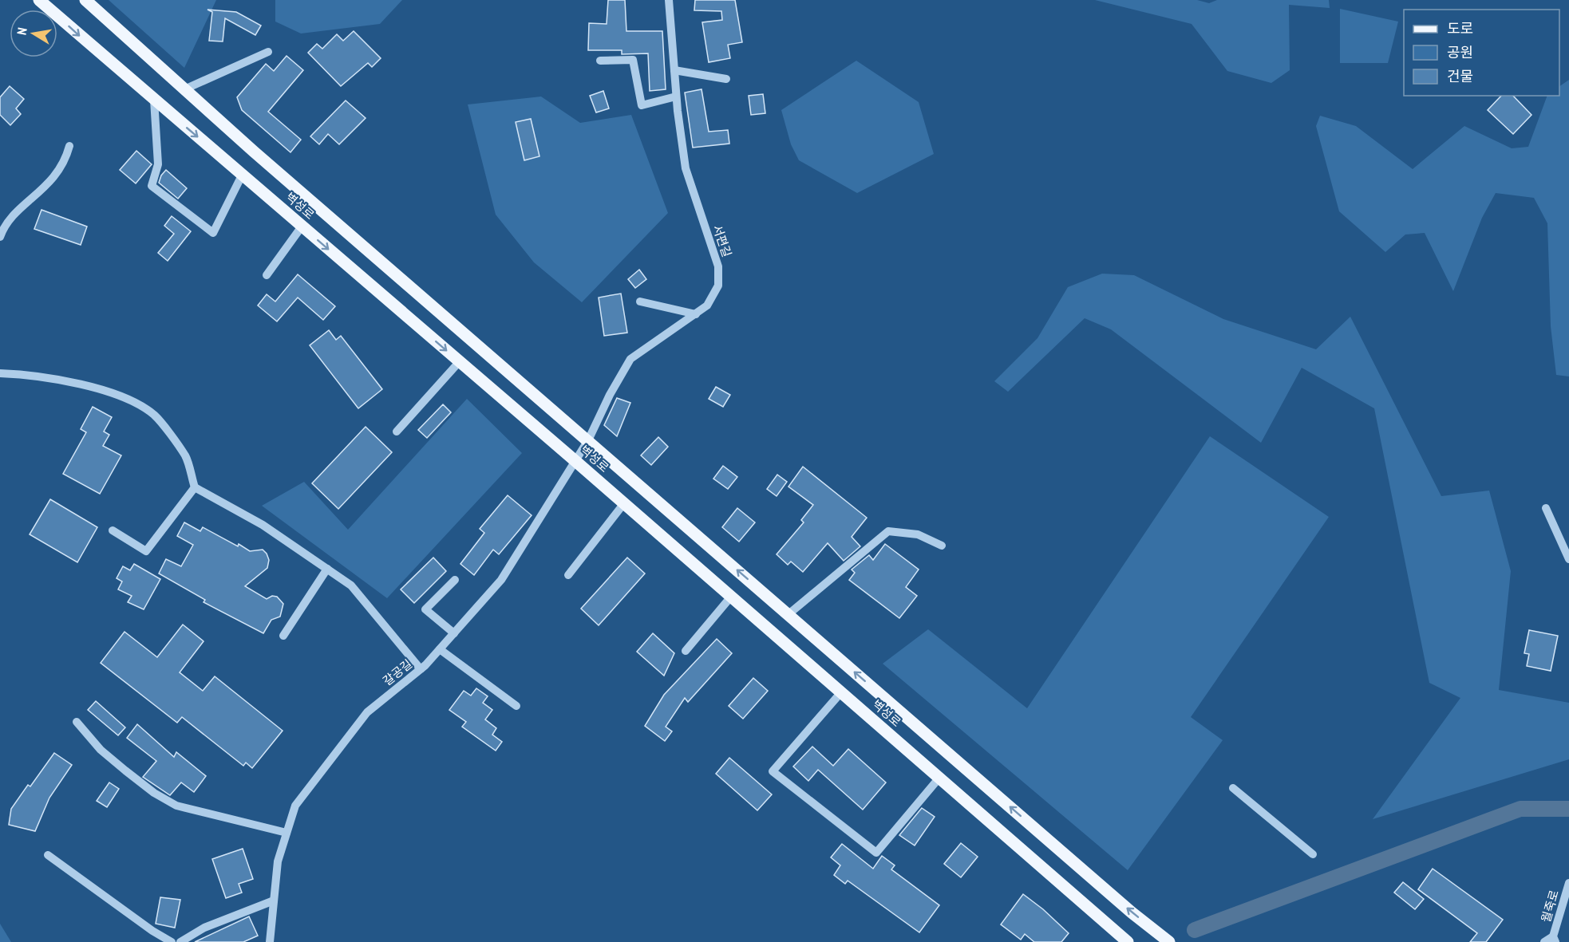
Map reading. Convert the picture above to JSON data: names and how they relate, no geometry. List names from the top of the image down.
{
  "streets": {
    "main road": ["벽성로"],
    "street": ["서편길", "갈공길", "월죽로"]
  },
  "crossings": [
    ["벽성로", "서편길"],
    ["벽성로", "갈공길"],
    ["서편길", "갈공길"]
  ],
  "legend": ["도로", "공원", "건물"],
  "north": "left"
}
